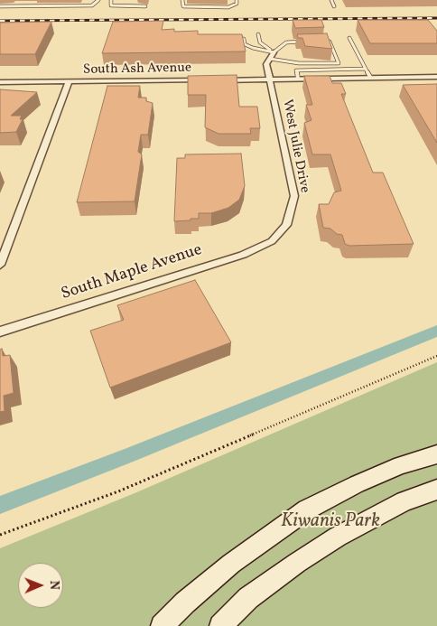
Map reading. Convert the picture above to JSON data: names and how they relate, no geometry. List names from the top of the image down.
{
  "streets": {
    "street": ["South Ash Avenue", "West Julie Drive", "South Maple Avenue"]
  },
  "crossings": [
    ["West Julie Drive", "South Maple Avenue"]
  ],
  "parks": ["Kiwanis Park"],
  "north": "right"
}
